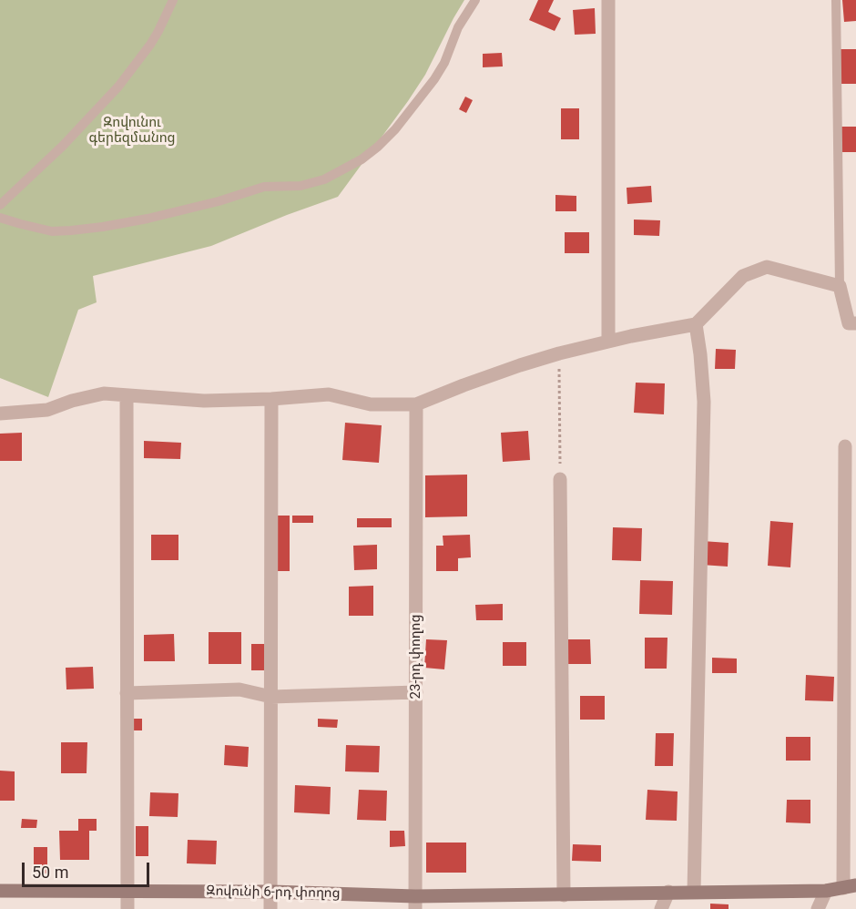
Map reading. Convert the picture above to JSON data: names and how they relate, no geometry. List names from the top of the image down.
{
  "streets": {
    "street": ["23-րդ փողոց", "Զովունի 6-րդ փողոց"]
  },
  "crossings": [
    ["23-րդ փողոց", "Զովունի 6-րդ փողոց"]
  ],
  "parks": ["Զովունու գերեզմանոց"],
  "scale_bar": "50 m"
}
